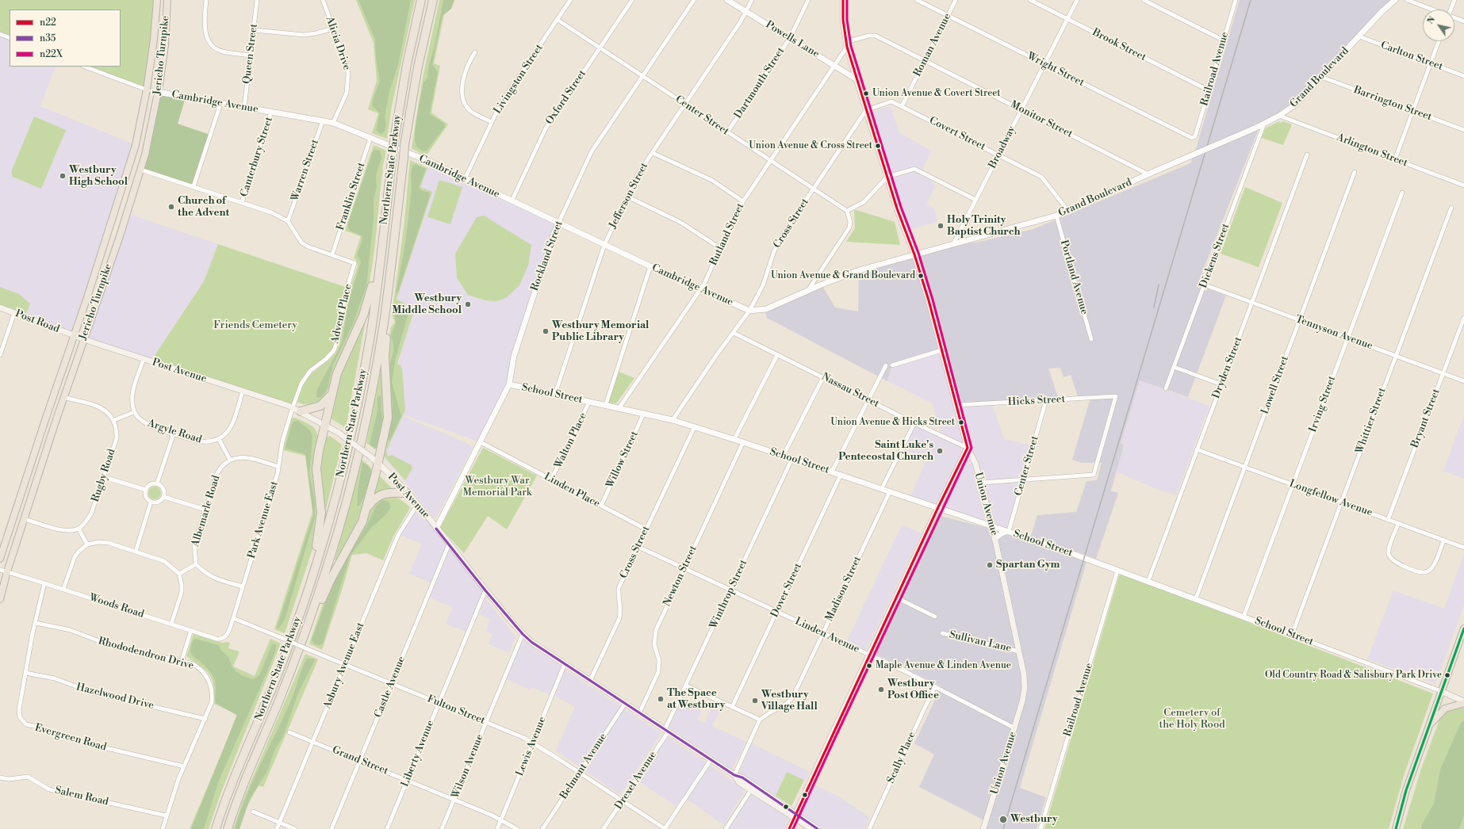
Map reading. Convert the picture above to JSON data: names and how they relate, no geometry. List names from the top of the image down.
{
  "streets": {
    "highway": ["Northern State Parkway"],
    "main road": [
      "Jericho Turnpike",
      "Post Road",
      "Post Avenue",
      "Union Avenue"
    ],
    "street": [
      "Powells Lane",
      "Alicia Drive",
      "Roman Avenue",
      "Brook Street",
      "Queen Street",
      "Carlton Street",
      "Railroad Avenue",
      "Wright Street",
      "Grand Boulevard",
      "Livingston Street",
      "Dartmouth Street",
      "Oxford Street",
      "Cambridge Avenue",
      "Barrington Street",
      "Center Street",
      "Monitor Street",
      "Covert Street",
      "Broadway",
      "Arlington Street",
      "Canterbury Street",
      "Warren Street",
      "Jefferson Street",
      "Franklin Street",
      "Cross Street",
      "Rutland Street",
      "Rockland Street",
      "Dickens Street",
      "Portland Avenue",
      "Advent Place",
      "Tennyson Avenue",
      "Dryden Street",
      "Lowell Street",
      "Nassau Street",
      "School Street",
      "Hicks Street",
      "Irving Street",
      "Bryant Street",
      "Whittier Street",
      "Argyle Road",
      "Walton Place",
      "Willow Street",
      "Rugby Road",
      "Linden Place",
      "Longfellow Avenue",
      "Albemarle Road",
      "Park Avenue East",
      "Newton Street",
      "Madison Street",
      "Dover Street",
      "Winthrop Street",
      "Woods Road",
      "Linden Avenue",
      "Sullivan Lane",
      "Rhododendron Drive",
      "Asbury Avenue East",
      "Castle Avenue",
      "Hazelwood Drive",
      "Fulton Street",
      "Evergreen Road",
      "Lewis Avenue",
      "Liberty Avenue",
      "Scally Place",
      "Grand Street",
      "Wilson Avenue",
      "Belmont Avenue",
      "Drexel Avenue",
      "Salem Road"
    ]
  },
  "crossings": [
    ["Powells Lane", "Dartmouth Street"],
    ["Powells Lane", "Jefferson Street"],
    ["Powells Lane", "Rutland Street"],
    ["Powells Lane", "Union Avenue"],
    ["Alicia Drive", "Cambridge Avenue"],
    ["Roman Avenue", "Wright Street"],
    ["Roman Avenue", "Monitor Street"],
    ["Roman Avenue", "Covert Street"],
    ["Brook Street", "Railroad Avenue"],
    ["Brook Street", "Broadway"],
    ["Queen Street", "Cambridge Avenue"],
    ["Jericho Turnpike", "Cambridge Avenue"],
    ["Jericho Turnpike", "Post Road"],
    ["Jericho Turnpike", "Post Avenue"],
    ["Jericho Turnpike", "Woods Road"],
    ["Carlton Street", "Grand Boulevard"],
    ["Railroad Avenue", "Wright Street"],
    ["Railroad Avenue", "School Street"],
    ["Wright Street", "Broadway"],
    ["Grand Boulevard", "Cambridge Avenue"],
    ["Grand Boulevard", "Barrington Street"],
    ["Grand Boulevard", "Monitor Street"],
    ["Grand Boulevard", "Covert Street"],
    ["Grand Boulevard", "Broadway"],
    ["Grand Boulevard", "Arlington Street"],
    ["Grand Boulevard", "Cross Street"],
    ["Grand Boulevard", "Dickens Street"],
    ["Grand Boulevard", "Portland Avenue"],
    ["Grand Boulevard", "Union Avenue"],
    ["Livingston Street", "Cambridge Avenue"],
    ["Livingston Street", "Center Street"],
    ["Dartmouth Street", "Center Street"],
    ["Oxford Street", "Cambridge Avenue"],
    ["Oxford Street", "Center Street"],
    ["Cambridge Avenue", "Canterbury Street"],
    ["Cambridge Avenue", "Warren Street"],
    ["Cambridge Avenue", "Jefferson Street"],
    ["Cambridge Avenue", "Franklin Street"],
    ["Cambridge Avenue", "Cross Street"],
    ["Cambridge Avenue", "Rutland Street"],
    ["Cambridge Avenue", "Rockland Street"],
    ["Center Street", "Jefferson Street"],
    ["Center Street", "Cross Street"],
    ["Center Street", "Rutland Street"],
    ["Center Street", "Rockland Street"],
    ["Center Street", "School Street"],
    ["Center Street", "Hicks Street"],
    ["Monitor Street", "Broadway"],
    ["Monitor Street", "Rutland Street"],
    ["Monitor Street", "Union Avenue"],
    ["Covert Street", "Broadway"],
    ["Covert Street", "Cross Street"],
    ["Covert Street", "Union Avenue"],
    ["Jefferson Street", "School Street"],
    ["Franklin Street", "Advent Place"],
    ["Cross Street", "Post Avenue"],
    ["Cross Street", "Nassau Street"],
    ["Cross Street", "School Street"],
    ["Cross Street", "Linden Place"],
    ["Cross Street", "Union Avenue"],
    ["Cross Street", "Linden Avenue"],
    ["Rutland Street", "School Street"],
    ["Rutland Street", "Union Avenue"],
    ["Rockland Street", "Post Avenue"],
    ["Rockland Street", "School Street"],
    ["Rockland Street", "Linden Place"],
    ["Dickens Street", "Tennyson Avenue"],
    ["Advent Place", "Post Avenue"],
    ["Advent Place", "Park Avenue East"],
    ["Post Road", "Post Avenue"],
    ["Tennyson Avenue", "Dryden Street"],
    ["Tennyson Avenue", "Lowell Street"],
    ["Tennyson Avenue", "Irving Street"],
    ["Tennyson Avenue", "Bryant Street"],
    ["Tennyson Avenue", "Whittier Street"],
    ["Dryden Street", "School Street"],
    ["Dryden Street", "Longfellow Avenue"],
    ["Post Avenue", "Park Avenue East"],
    ["Post Avenue", "Newton Street"],
    ["Post Avenue", "Winthrop Street"],
    ["Post Avenue", "Asbury Avenue East"],
    ["Post Avenue", "Castle Avenue"],
    ["Post Avenue", "Lewis Avenue"],
    ["Post Avenue", "Liberty Avenue"],
    ["Post Avenue", "Wilson Avenue"],
    ["Post Avenue", "Belmont Avenue"],
    ["Post Avenue", "Drexel Avenue"],
    ["Lowell Street", "School Street"],
    ["Lowell Street", "Longfellow Avenue"],
    ["Nassau Street", "Union Avenue"],
    ["School Street", "Irving Street"],
    ["School Street", "Whittier Street"],
    ["School Street", "Walton Place"],
    ["School Street", "Willow Street"],
    ["School Street", "Union Avenue"],
    ["School Street", "Newton Street"],
    ["School Street", "Madison Street"],
    ["School Street", "Dover Street"],
    ["School Street", "Winthrop Street"],
    ["Hicks Street", "Union Avenue"],
    ["Irving Street", "Longfellow Avenue"],
    ["Bryant Street", "Longfellow Avenue"],
    ["Whittier Street", "Longfellow Avenue"],
    ["Walton Place", "Linden Place"],
    ["Willow Street", "Linden Place"],
    ["Union Avenue", "Linden Avenue"],
    ["Union Avenue", "Sullivan Lane"],
    ["Park Avenue East", "Woods Road"],
    ["Park Avenue East", "Fulton Street"],
    ["Newton Street", "Linden Avenue"],
    ["Madison Street", "Linden Avenue"],
    ["Dover Street", "Linden Avenue"],
    ["Winthrop Street", "Linden Avenue"],
    ["Winthrop Street", "Drexel Avenue"],
    ["Woods Road", "Evergreen Road"],
    ["Linden Avenue", "Scally Place"],
    ["Rhododendron Drive", "Hazelwood Drive"],
    ["Rhododendron Drive", "Evergreen Road"],
    ["Rhododendron Drive", "Salem Road"],
    ["Asbury Avenue East", "Fulton Street"],
    ["Asbury Avenue East", "Grand Street"],
    ["Castle Avenue", "Fulton Street"],
    ["Castle Avenue", "Grand Street"],
    ["Hazelwood Drive", "Evergreen Road"],
    ["Fulton Street", "Lewis Avenue"],
    ["Fulton Street", "Liberty Avenue"],
    ["Fulton Street", "Wilson Avenue"],
    ["Fulton Street", "Belmont Avenue"],
    ["Fulton Street", "Drexel Avenue"],
    ["Lewis Avenue", "Grand Street"],
    ["Liberty Avenue", "Grand Street"],
    ["Grand Street", "Wilson Avenue"]
  ],
  "parks": ["Friends Cemetery", "Westbury War Memorial Park", "Cemetery of the Holy Rood"],
  "places": [
    "Union Avenue & Covert Street",
    "Union Avenue & Cross Street",
    "Westbury High School",
    "Church of the Advent",
    "Holy Trinity Baptist Church",
    "Union Avenue & Grand Boulevard",
    "Westbury Middle School",
    "Westbury Memorial Public Library",
    "Union Avenue & Hicks Street",
    "Saint Luke's Pentecostal Church",
    "Spartan Gym",
    "Maple Avenue & Linden Avenue",
    "Old Country Road & Salisbury Park Drive",
    "Westbury Post Office",
    "The Space at Westbury",
    "Westbury Village Hall",
    "Westbury"
  ],
  "lines": ["transit line n22", "transit line n22X", "transit line n35"],
  "legend": ["n22", "n35", "n22X"],
  "north": "top left"
}
